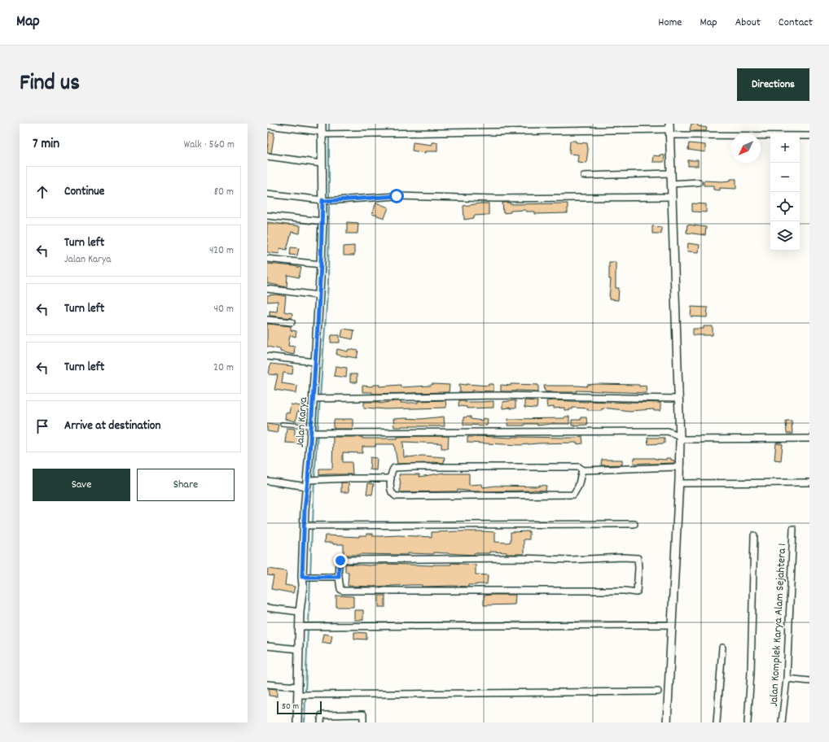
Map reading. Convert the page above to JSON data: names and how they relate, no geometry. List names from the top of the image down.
{
  "streets": {
    "street": ["Jalan Karya", "Jalan Komplek Karya Alam Sejahtera 1"]
  },
  "scale_bar": "50 m",
  "north": "bottom left",
  "page": {
    "header": "Map",
    "nav": [
      "Home",
      "Map",
      "About",
      "Contact"
    ],
    "title": "Find us",
    "buttons": [
      "Directions",
      ["Save", "Share"]
    ],
    "heading": ["7 min", "Walk · 560 m"],
    "map_buttons": ["+", "−"],
    "list": [
      ["Continue", "80 m"],
      ["Turn left", "Jalan Karya", "420 m"],
      ["Turn left", "40 m"],
      ["Turn left", "20 m"],
      "Arrive at destination"
    ],
    "scale": "50 m"
  }
}
